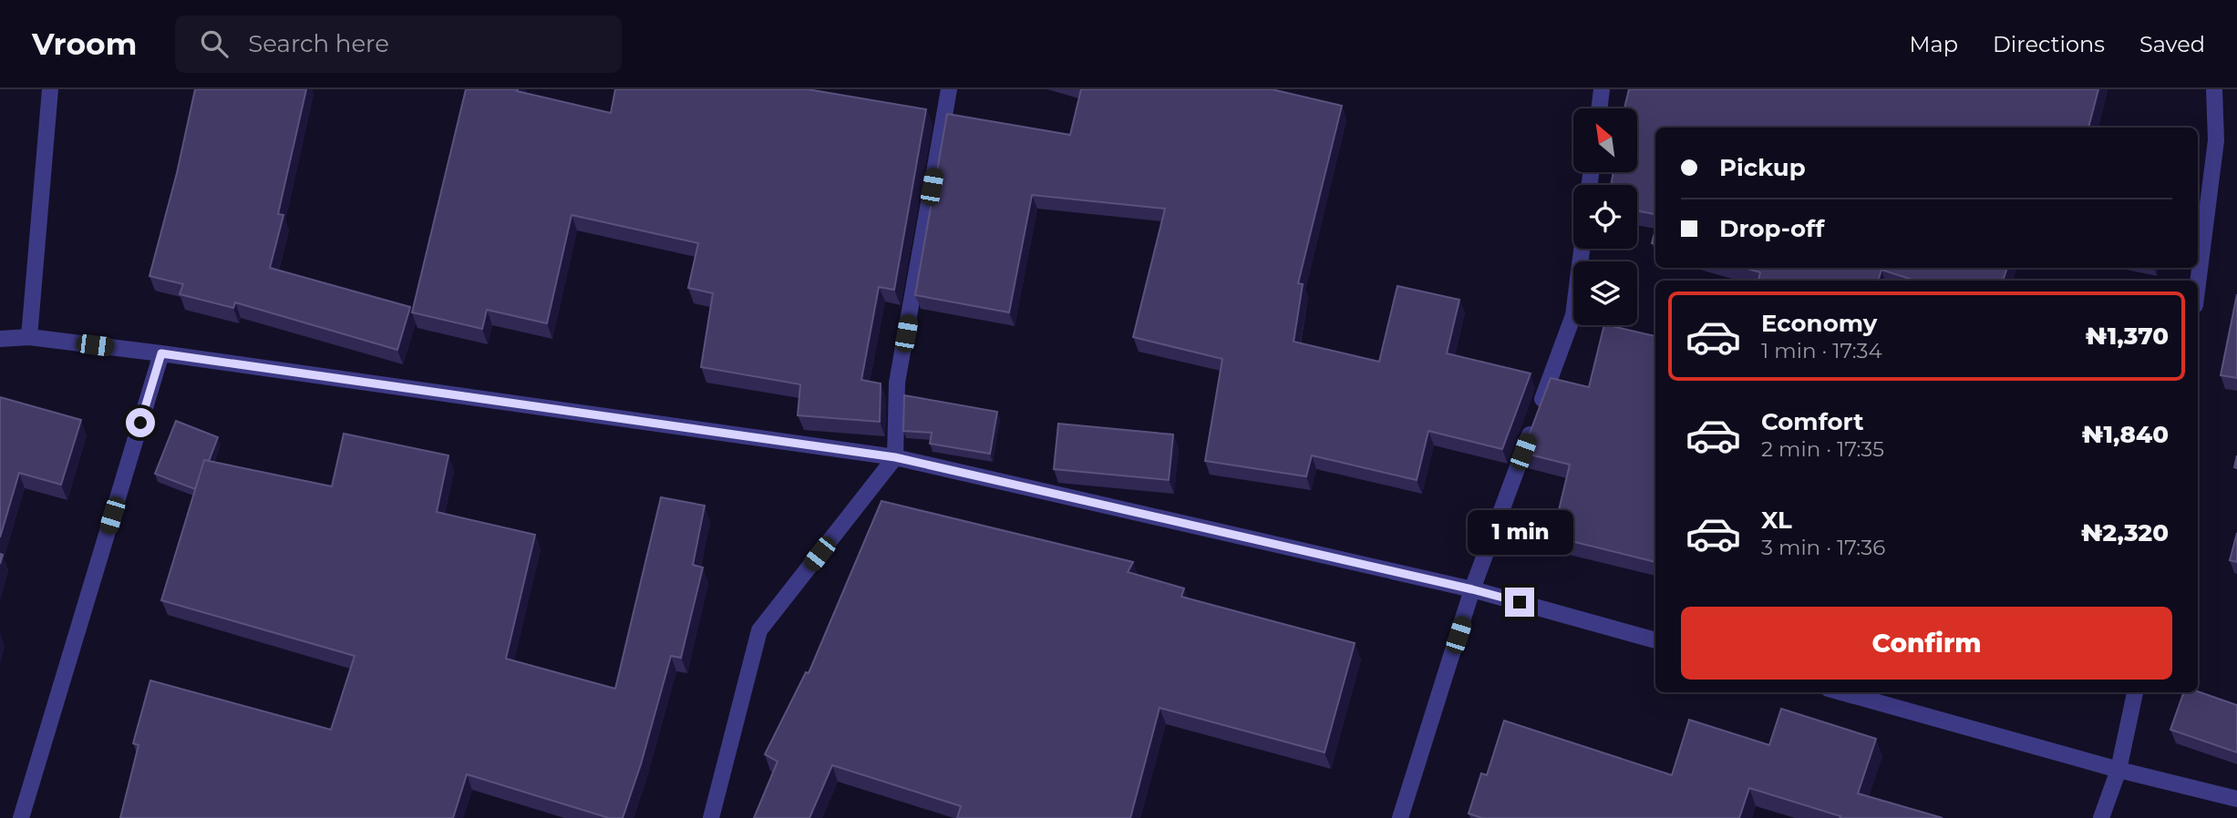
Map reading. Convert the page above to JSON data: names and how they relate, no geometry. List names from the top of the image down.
{
  "north": "top left",
  "page": {
    "header": "Vroom",
    "search": "Search here",
    "nav": ["Map", "Directions", "Saved"],
    "banner": ["Pickup", "Drop-off"],
    "list": [
      {
        "name": "Economy",
        "note": "1 min · 17:34",
        "value": "₦1,370"
      },
      {
        "name": "Comfort",
        "note": "2 min · 17:35",
        "value": "₦1,840"
      },
      {
        "name": "XL",
        "note": "3 min · 17:36",
        "value": "₦2,320"
      }
    ],
    "bubble": "1 min",
    "buttons": "Confirm"
  }
}
